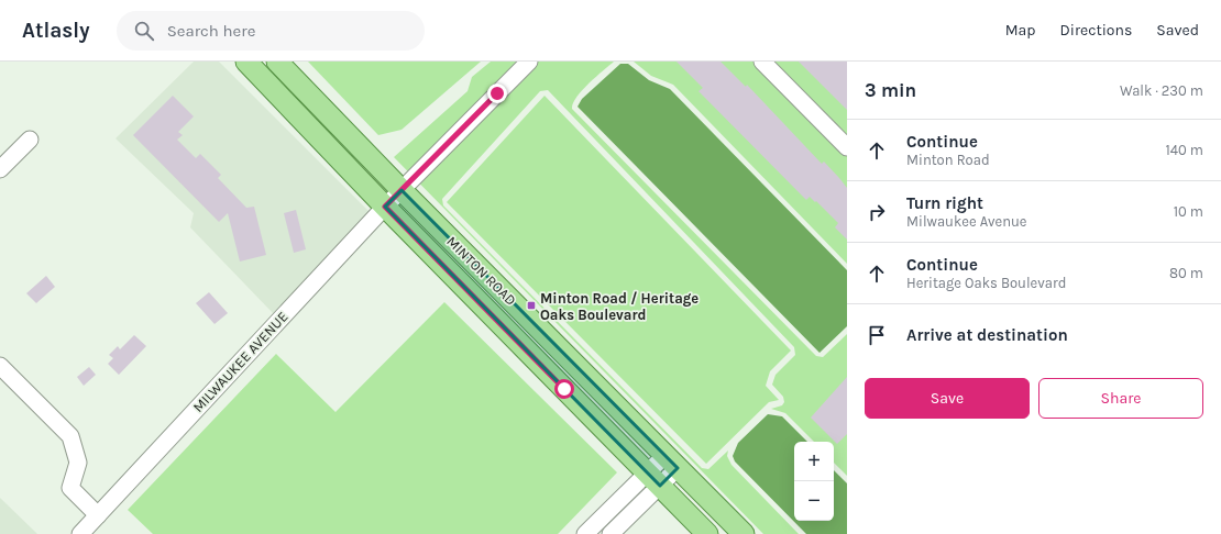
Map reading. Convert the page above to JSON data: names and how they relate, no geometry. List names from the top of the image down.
{
  "streets": {
    "main road": ["MINTON ROAD"],
    "street": ["MILWAUKEE AVENUE"]
  },
  "crossings": [
    ["MINTON ROAD", "MILWAUKEE AVENUE"]
  ],
  "places": {
    "transit": ["Minton Road / Heritage Oaks Boulevard"]
  },
  "page": {
    "header": "Atlasly",
    "search": "Search here",
    "nav": ["Map", "Directions", "Saved"],
    "heading": ["3 min", "Walk · 230 m"],
    "list": [
      ["Continue", "Minton Road", "140 m"],
      ["Turn right", "Milwaukee Avenue", "10 m"],
      ["Continue", "Heritage Oaks Boulevard", "80 m"],
      "Arrive at destination"
    ],
    "buttons": ["Save", "Share"],
    "map_buttons": ["+", "−"]
  }
}
